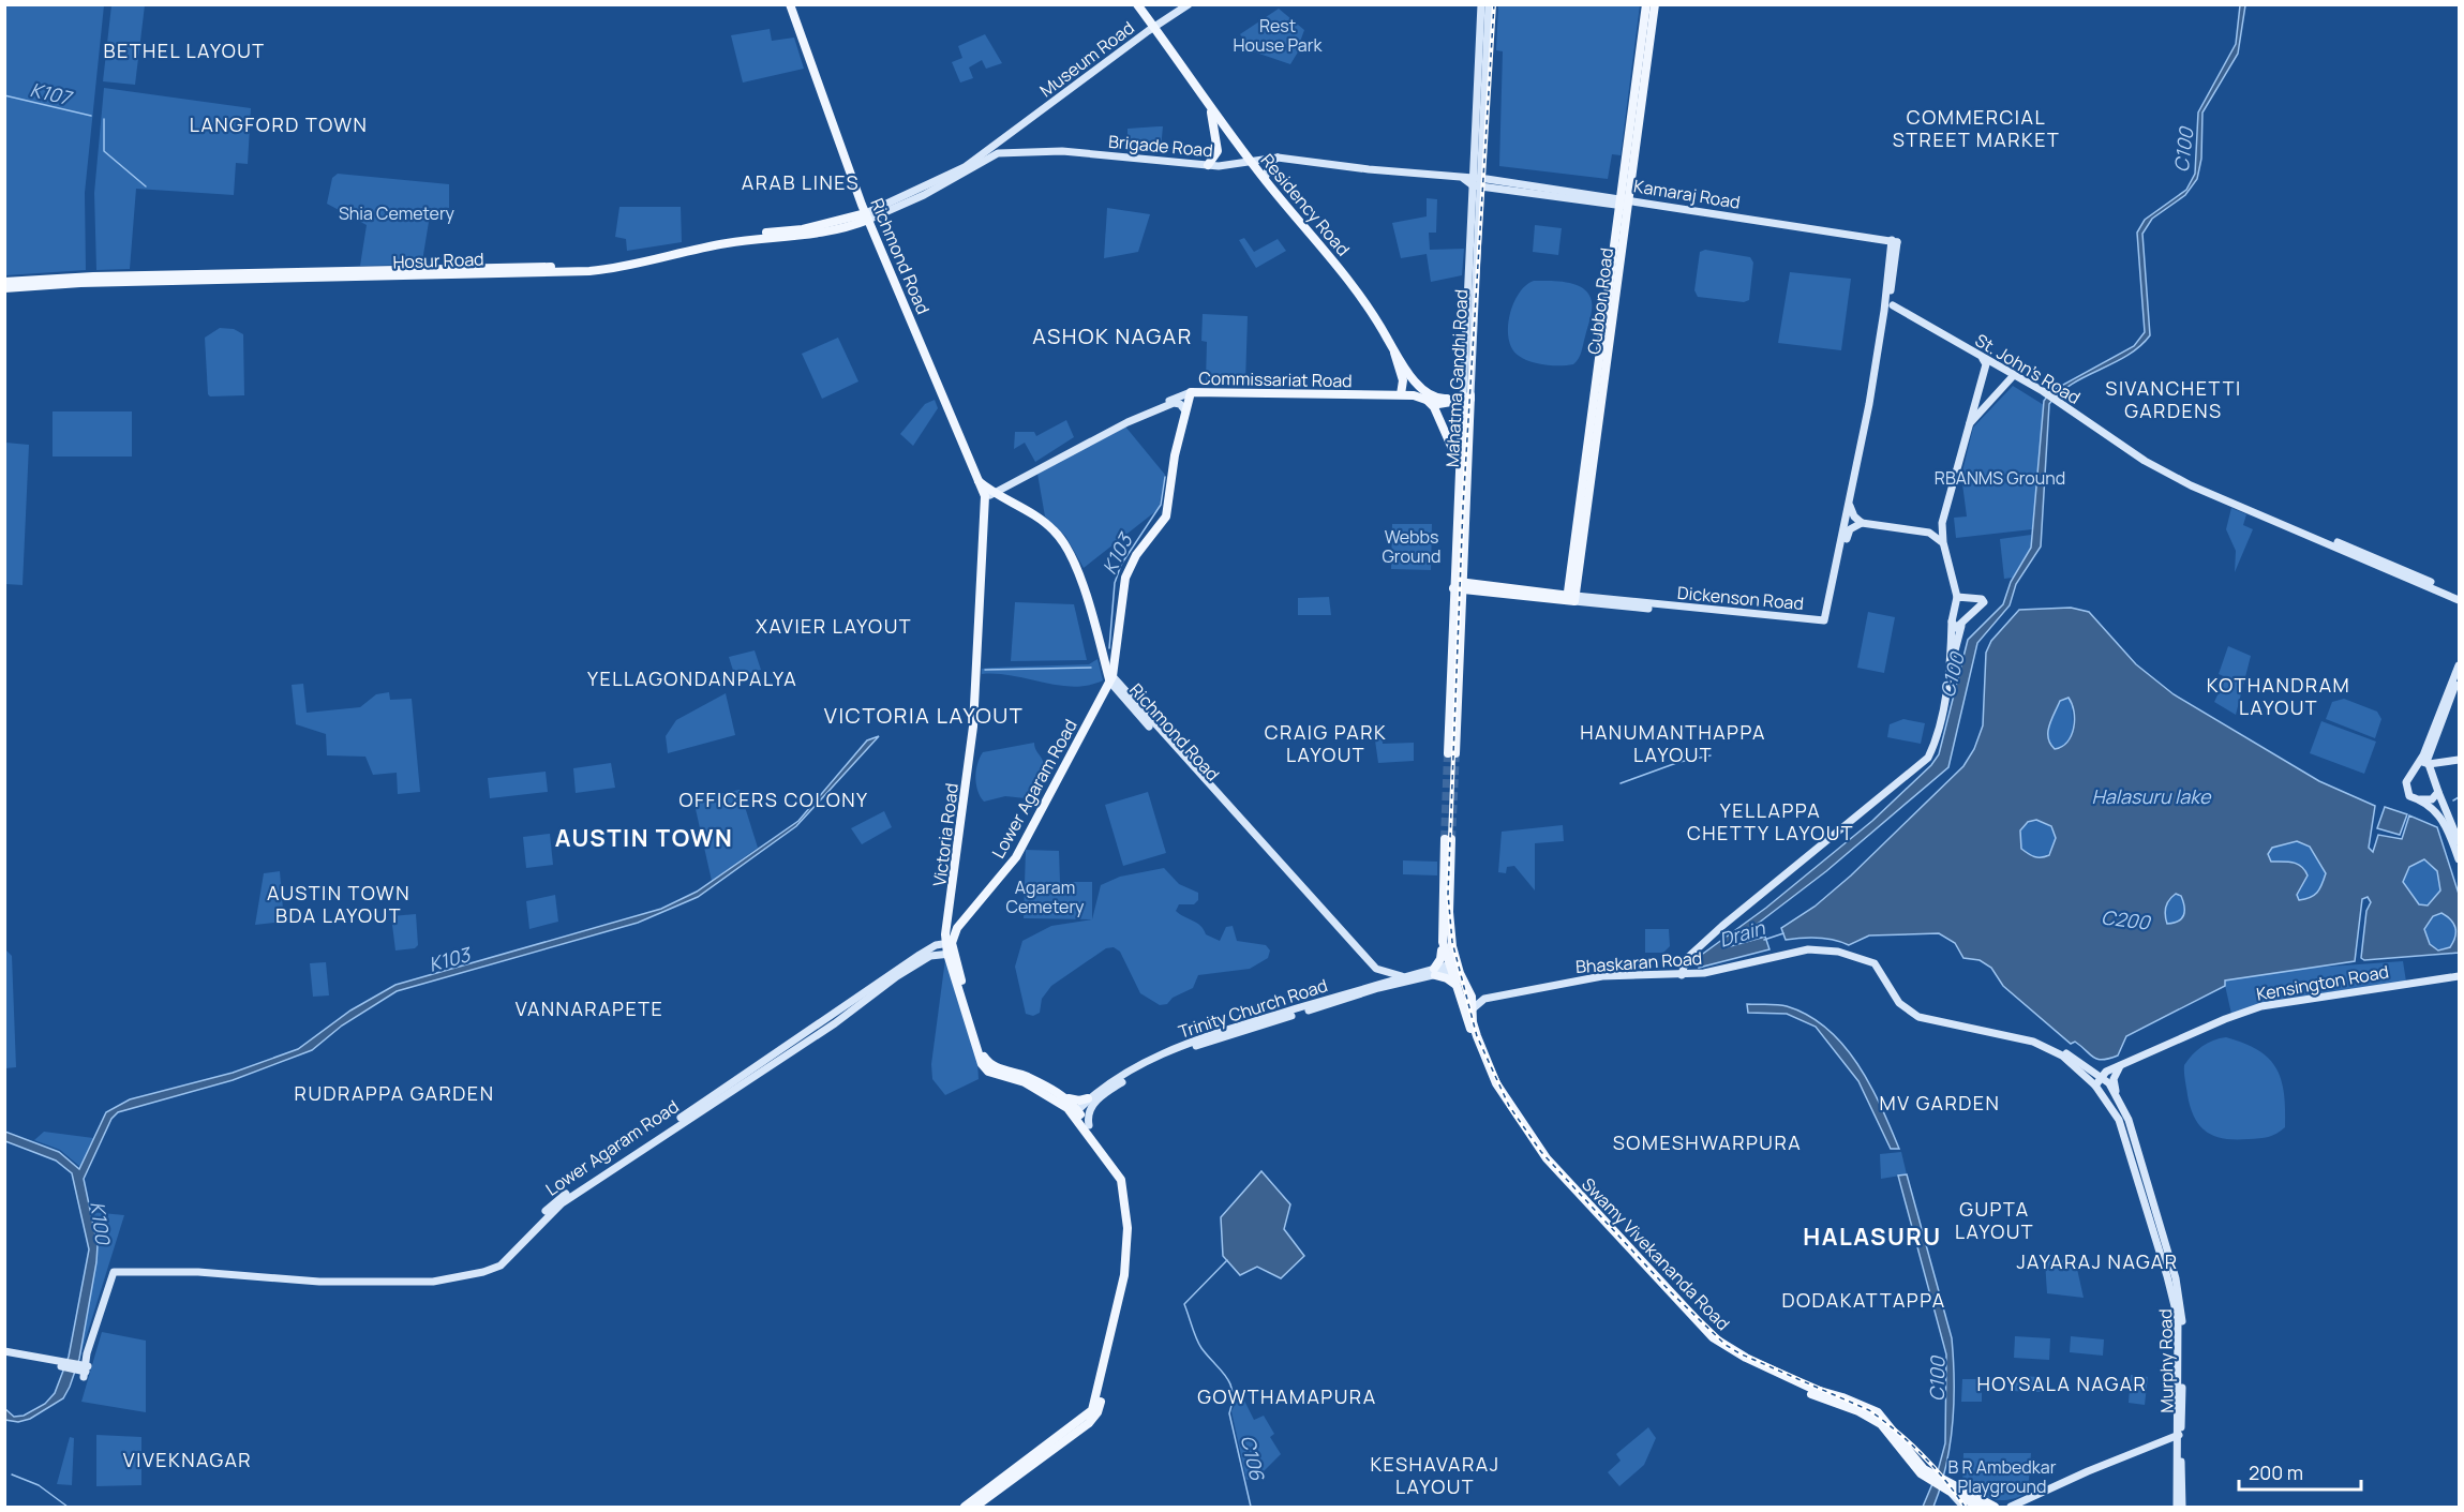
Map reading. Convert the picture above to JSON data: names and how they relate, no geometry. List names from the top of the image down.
{
  "streets": {
    "main road": [
      "Museum Road",
      "Brigade Road",
      "Kamaraj Road",
      "Residency Road",
      "Richmond Road",
      "Hosur Road",
      "Cubbon Road",
      "St. John's Road",
      "Mahatma Gandhi Road",
      "Commissariat Road",
      "Dickenson Road",
      "Lower Agaram Road",
      "Victoria Road",
      "Bhaskaran Road",
      "Kensington Road",
      "Trinity Church Road",
      "Swamy Vivekananda Road",
      "Murphy Road"
    ]
  },
  "crossings": [
    ["Museum Road", "Residency Road"],
    ["Brigade Road", "Kamaraj Road"],
    ["Brigade Road", "Residency Road"],
    ["Brigade Road", "Richmond Road"],
    ["Brigade Road", "Hosur Road"],
    ["Brigade Road", "Mahatma Gandhi Road"],
    ["Kamaraj Road", "Cubbon Road"],
    ["Kamaraj Road", "Mahatma Gandhi Road"],
    ["Kamaraj Road", "Dickenson Road"],
    ["Residency Road", "Mahatma Gandhi Road"],
    ["Residency Road", "Commissariat Road"],
    ["Richmond Road", "Hosur Road"],
    ["Richmond Road", "Commissariat Road"],
    ["Richmond Road", "Lower Agaram Road"],
    ["Richmond Road", "Victoria Road"],
    ["Richmond Road", "Trinity Church Road"],
    ["Cubbon Road", "Dickenson Road"],
    ["Mahatma Gandhi Road", "Commissariat Road"],
    ["Mahatma Gandhi Road", "Dickenson Road"],
    ["Commissariat Road", "Victoria Road"],
    ["Lower Agaram Road", "Victoria Road"],
    ["Victoria Road", "Trinity Church Road"],
    ["Kensington Road", "Murphy Road"]
  ],
  "districts": [
    "BETHEL LAYOUT",
    "COMMERCIAL STREET MARKET",
    "LANGFORD TOWN",
    "ARAB LINES",
    "ASHOK NAGAR",
    "SIVANCHETTI GARDENS",
    "XAVIER LAYOUT",
    "YELLAGONDANPALYA",
    "KOTHANDRAM LAYOUT",
    "VICTORIA LAYOUT",
    "CRAIG PARK LAYOUT",
    "HANUMANTHAPPA LAYOUT",
    "OFFICERS COLONY",
    "YELLAPPA CHETTY LAYOUT",
    "AUSTIN TOWN",
    "AUSTIN TOWN BDA LAYOUT",
    "VANNARAPETE",
    "RUDRAPPA GARDEN",
    "MV GARDEN",
    "SOMESHWARPURA",
    "GUPTA LAYOUT",
    "HALASURU",
    "JAYARAJ NAGAR",
    "DODAKATTAPPA",
    "HOYSALA NAGAR",
    "GOWTHAMAPURA",
    "VIVEKNAGAR",
    "KESHAVARAJ LAYOUT"
  ],
  "water": [
    "K107",
    "C100",
    "K103",
    "Halasuru lake",
    "C200",
    "Drain",
    "K100",
    "C106"
  ],
  "parks": [
    "Rest House Park",
    "Shia Cemetery",
    "RBANMS Ground",
    "Webbs Ground",
    "Agaram Cemetery",
    "B R Ambedkar Playground"
  ],
  "scale_bar": "200 m"
}
